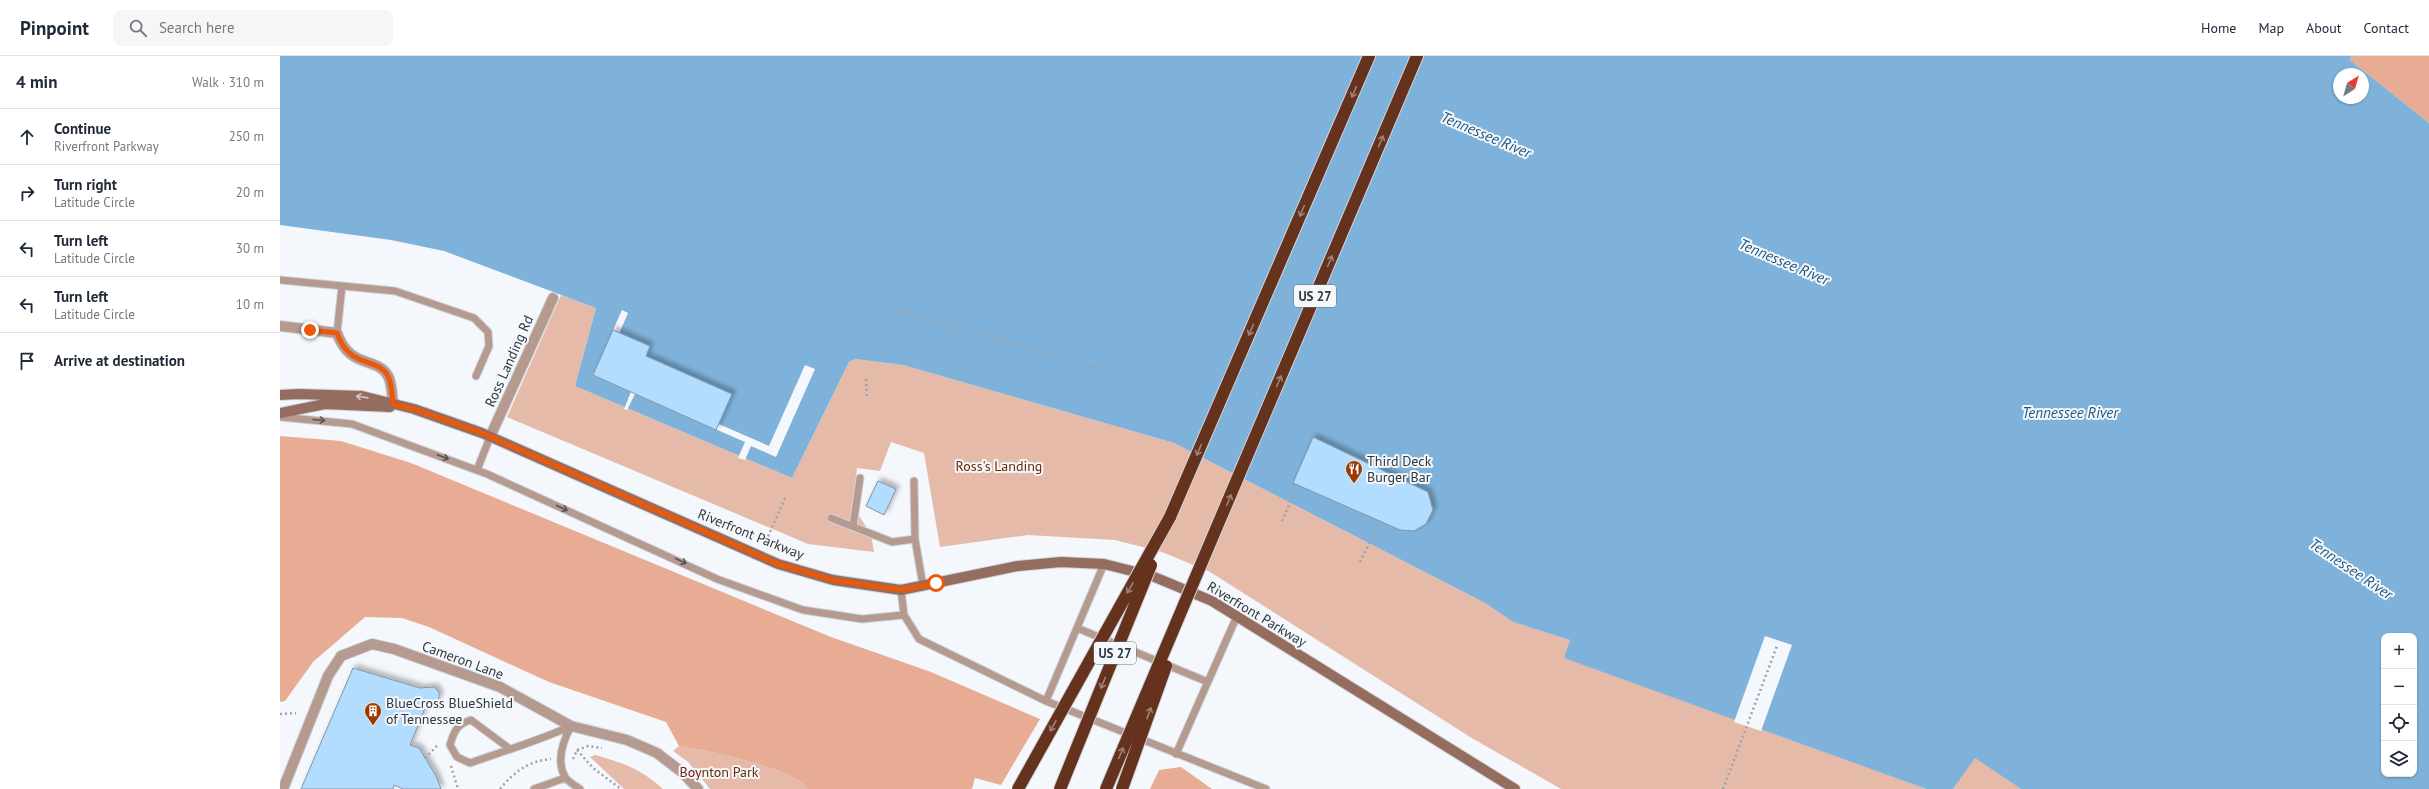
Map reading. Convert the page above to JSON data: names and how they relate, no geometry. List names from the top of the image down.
{
  "streets": {
    "highway": ["US 27"],
    "main road": ["Riverfront Parkway"],
    "street": ["Ross Landing Rd", "Cameron Lane"]
  },
  "crossings": [
    ["Ross Landing Rd", "Riverfront Parkway"]
  ],
  "water": ["Tennessee River"],
  "parks": ["Ross's Landing", "Boynton Park"],
  "places": {
    "restaurant": ["Third Deck Burger Bar"],
    "building": ["BlueCross BlueShield of Tennessee"]
  },
  "north": "top right",
  "page": {
    "header": "Pinpoint",
    "search": "Search here",
    "nav": [
      "Home",
      "Map",
      "About",
      "Contact"
    ],
    "heading": ["4 min", "Walk · 310 m"],
    "list": [
      ["Continue", "Riverfront Parkway", "250 m"],
      ["Turn right", "Latitude Circle", "20 m"],
      ["Turn left", "Latitude Circle", "30 m"],
      ["Turn left", "Latitude Circle", "10 m"],
      "Arrive at destination"
    ],
    "map_buttons": ["+", "−"]
  }
}
